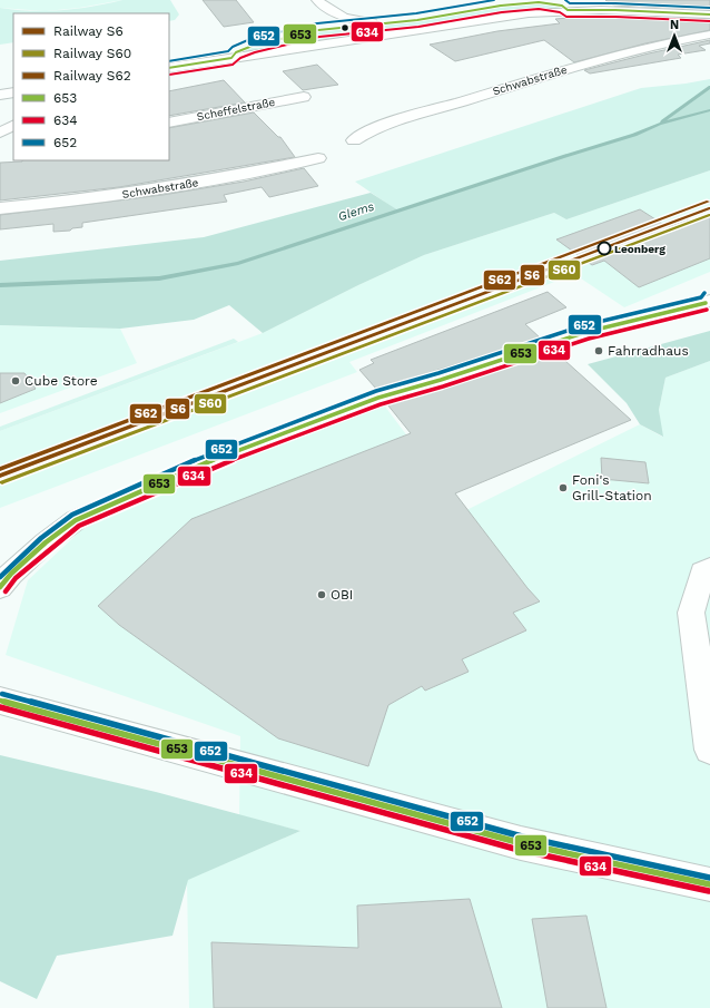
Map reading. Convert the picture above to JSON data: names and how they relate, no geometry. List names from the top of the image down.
{
  "streets": {
    "street": ["Schwabstraße", "Scheffelstraße"]
  },
  "water": ["Glems"],
  "places": [
    "Leonberg",
    "Fahrradhaus",
    "Cube Store",
    "Foni's Grill-Station",
    "OBI"
  ],
  "lines": [
    "transit line 652",
    "transit line 653",
    "transit line 634",
    "rail line S62",
    "rail line S6",
    "rail line S60"
  ],
  "legend": [
    "Railway S6",
    "Railway S60",
    "Railway S62",
    "653",
    "634",
    "652"
  ],
  "north": "top"
}
